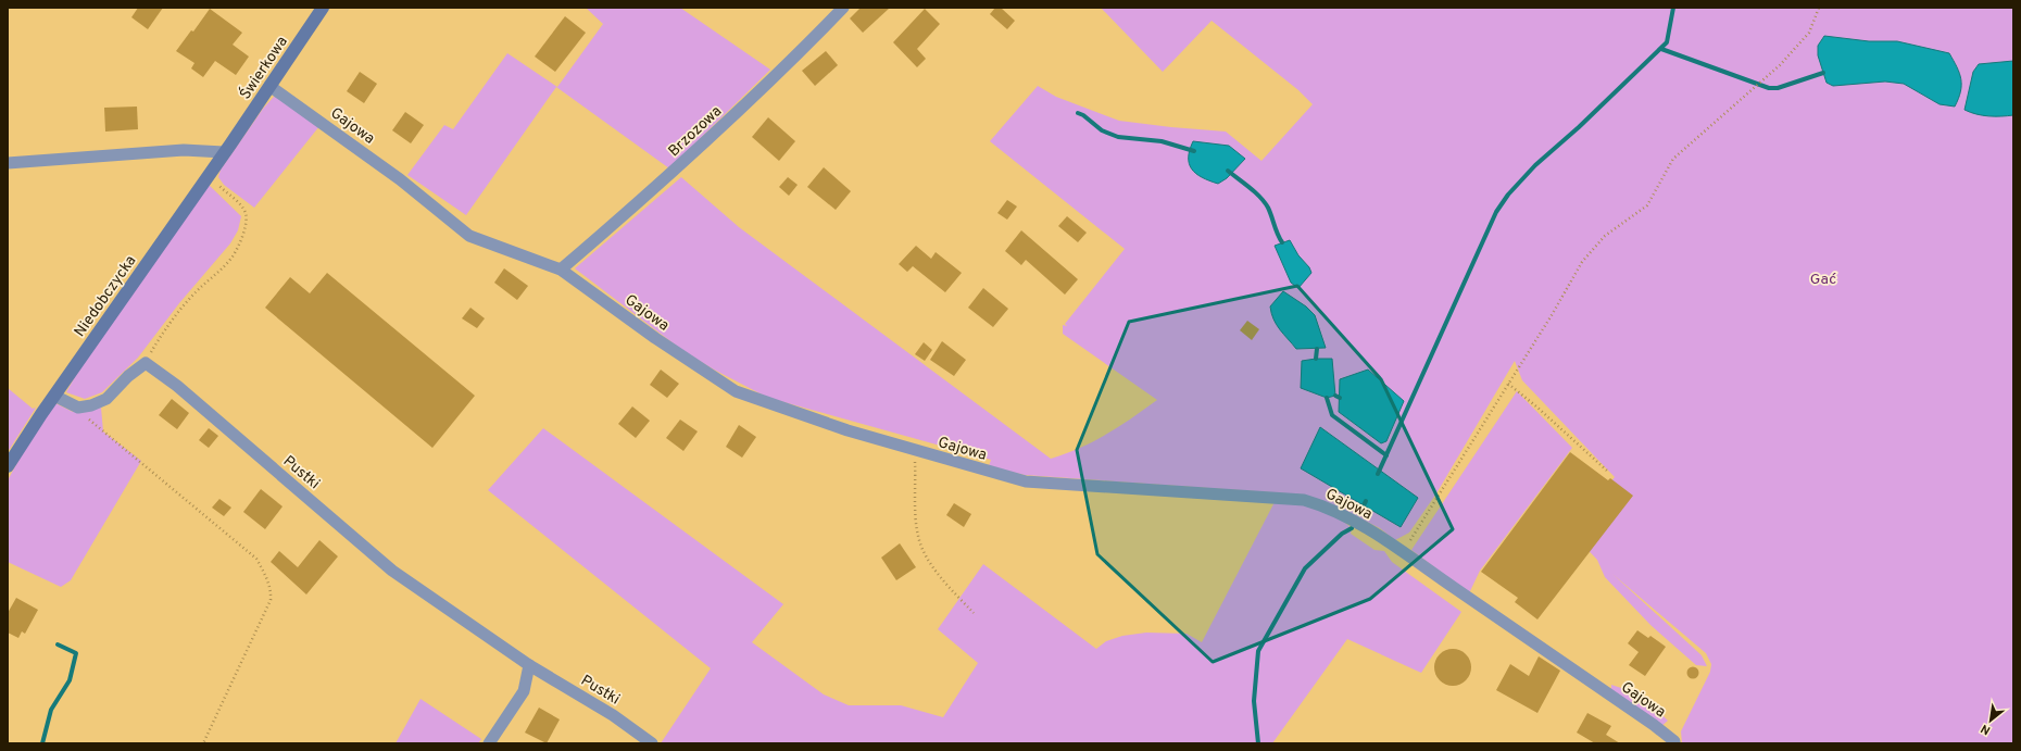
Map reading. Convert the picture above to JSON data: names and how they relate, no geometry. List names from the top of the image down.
{
  "streets": {
    "street": [
      "Świerkowa",
      "Gajowa",
      "Brzozowa",
      "Niedobczycka",
      "Pustki"
    ]
  },
  "crossings": [
    ["Świerkowa", "Gajowa"],
    ["Świerkowa", "Niedobczycka"],
    ["Gajowa", "Brzozowa"]
  ],
  "parks": ["Gać"],
  "north": "bottom left"
}
